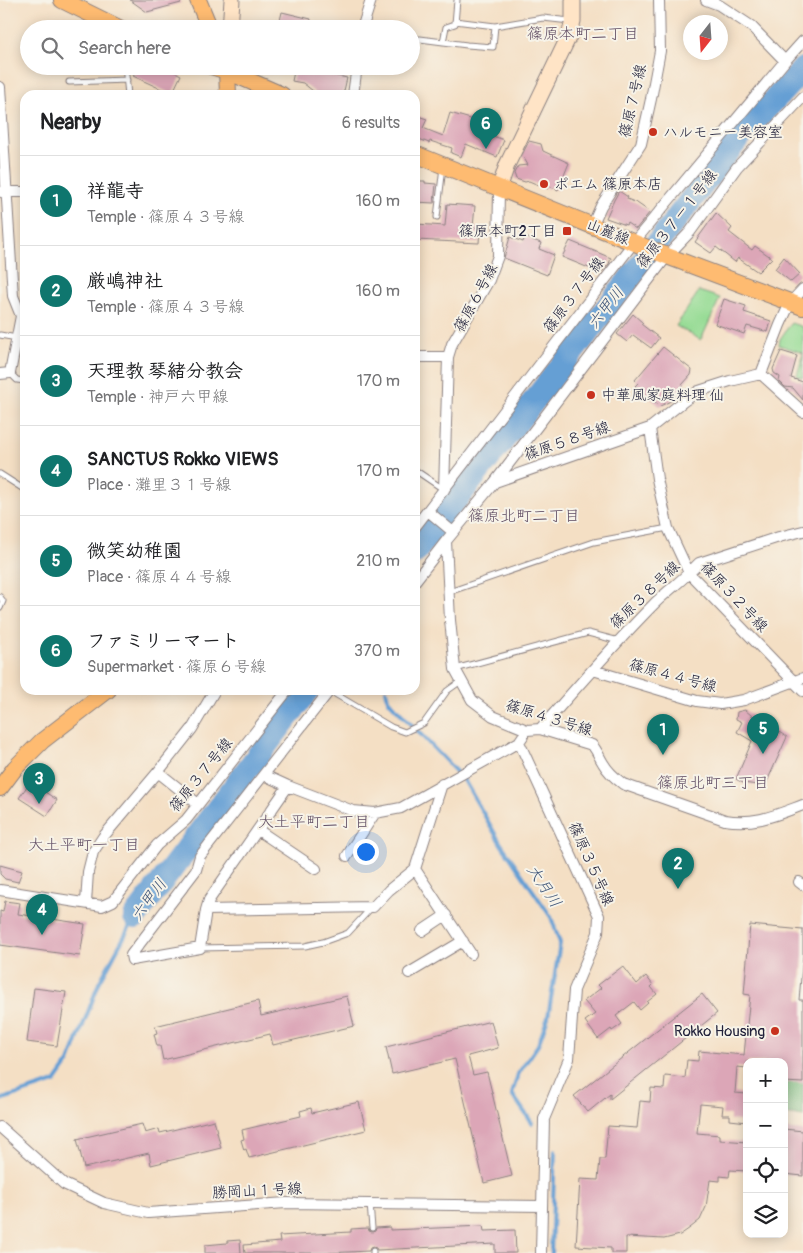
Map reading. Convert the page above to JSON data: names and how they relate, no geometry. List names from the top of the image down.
{
  "streets": {
    "main road": ["山麓線"],
    "street": [
      "篠原７号線",
      "篠原３７－１号線",
      "篠原３７号線",
      "篠原６号線",
      "篠原５８号線",
      "篠原３８号線",
      "篠原３２号線",
      "篠原４４号線",
      "篠原４３号線",
      "篠原３５号線",
      "勝岡山１号線"
    ]
  },
  "crossings": [
    ["篠原７号線", "山麓線"],
    ["篠原３７－１号線", "山麓線"],
    ["篠原３７－１号線", "篠原５８号線"],
    ["山麓線", "篠原３７号線"],
    ["山麓線", "篠原６号線"],
    ["篠原３７号線", "篠原６号線"],
    ["篠原５８号線", "篠原３２号線"],
    ["篠原３８号線", "篠原３２号線"],
    ["篠原３８号線", "篠原４４号線"],
    ["篠原３８号線", "篠原４３号線"],
    ["篠原３２号線", "篠原４４号線"],
    ["篠原３５号線", "勝岡山１号線"]
  ],
  "districts": [
    "篠原本町二丁目",
    "篠原北町二丁目",
    "篠原北町三丁目",
    "大土平町二丁目",
    "大土平町一丁目"
  ],
  "water": ["六甲川", "大月川"],
  "places": {
    "other": [
      "ハルモニー美容室",
      "ポエム 篠原本店",
      "中華風家庭料理 仙",
      "Rokko Housing"
    ],
    "transit": ["篠原本町2丁目"]
  },
  "north": "bottom",
  "page": {
    "search": "Search here",
    "heading": ["Nearby", "6 results"],
    "pins": [
      "6",
      "5",
      "1",
      "3",
      "2",
      "4"
    ],
    "list": [
      {
        "mark": "1",
        "name": "祥龍寺",
        "note": "Temple · 篠原４３号線",
        "value": "160 m"
      },
      {
        "mark": "2",
        "name": "厳嶋神社",
        "note": "Temple · 篠原４３号線",
        "value": "160 m"
      },
      {
        "mark": "3",
        "name": "天理教 琴緒分教会",
        "note": "Temple · 神戸六甲線",
        "value": "170 m"
      },
      {
        "mark": "4",
        "name": "SANCTUS Rokko VIEWS",
        "note": "Place · 灘里３１号線",
        "value": "170 m"
      },
      {
        "mark": "5",
        "name": "微笑幼稚園",
        "note": "Place · 篠原４４号線",
        "value": "210 m"
      },
      {
        "mark": "6",
        "name": "ファミリーマート",
        "note": "Supermarket · 篠原６号線",
        "value": "370 m"
      }
    ],
    "map_buttons": ["+", "−"]
  }
}
